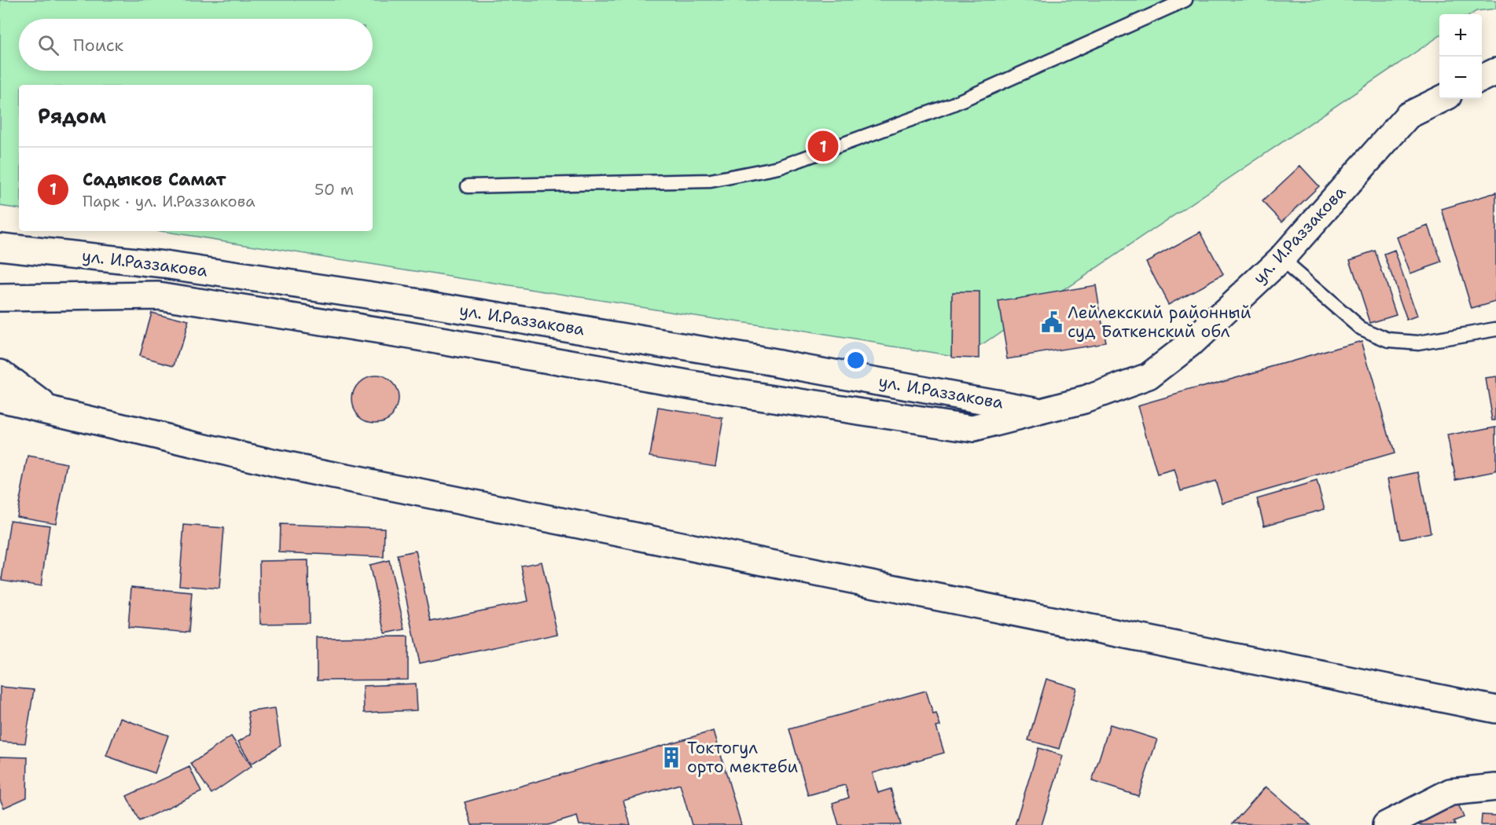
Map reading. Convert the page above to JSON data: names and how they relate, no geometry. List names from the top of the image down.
{
  "streets": {
    "street": ["ул. И.Раззакова"]
  },
  "places": {
    "public building": ["Лейлекский районный суд Баткенский обл"],
    "building": ["Токтогул орто мектеби"]
  },
  "page": {
    "map_buttons": ["+", "−"],
    "search": "Поиск",
    "heading": "Рядом",
    "pins": "1",
    "list": [
      {
        "mark": "1",
        "name": "Садыков Самат",
        "note": "Парк · ул. И.Раззакова",
        "value": "50 m"
      }
    ]
  }
}
